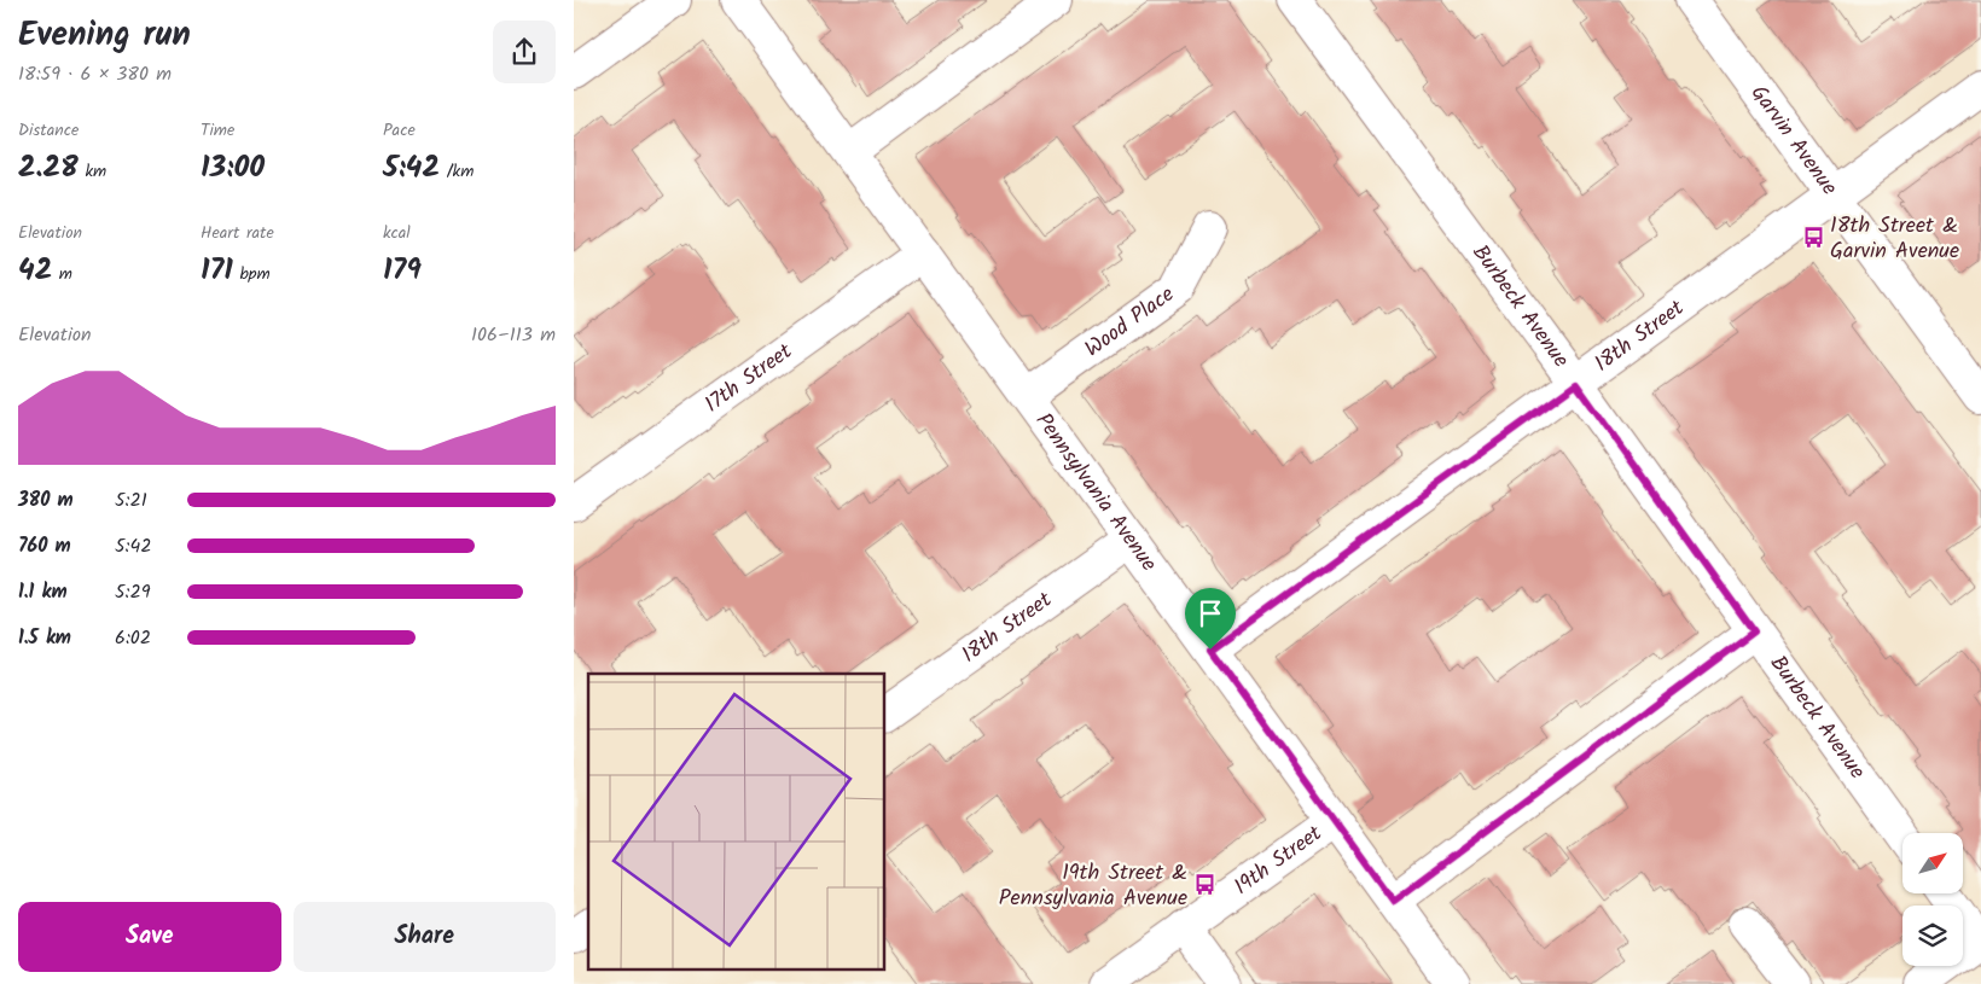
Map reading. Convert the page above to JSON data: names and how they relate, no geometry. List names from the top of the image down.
{
  "streets": {
    "street": [
      "Garvin Avenue",
      "Burbeck Avenue",
      "Wood Place",
      "18th Street",
      "17th Street",
      "Pennsylvania Avenue",
      "19th Street"
    ]
  },
  "crossings": [
    ["Garvin Avenue", "18th Street"],
    ["Burbeck Avenue", "18th Street"],
    ["Wood Place", "Pennsylvania Avenue"],
    ["18th Street", "Pennsylvania Avenue"],
    ["17th Street", "Pennsylvania Avenue"],
    ["Pennsylvania Avenue", "19th Street"]
  ],
  "places": {
    "bus stop": ["18th Street & Garvin Avenue", "19th Street & Pennsylvania Avenue"]
  },
  "north": "top right",
  "page": {
    "heading": ["Evening run", "18:59 · 6 × 380 m"],
    "stats": [
      ["Distance", "2.28 km"],
      ["Time", "13:00"],
      ["Pace", "5:42 /km"],
      ["Elevation", "42 m"],
      ["Heart rate", "171 bpm"],
      ["kcal", "179"]
    ],
    "chart": ["Elevation", "106–113 m"],
    "list": [
      {
        "name": "380 m",
        "note": "5:21"
      },
      {
        "name": "760 m",
        "note": "5:42"
      },
      {
        "name": "1.1 km",
        "note": "5:29"
      },
      {
        "name": "1.5 km",
        "note": "6:02"
      }
    ],
    "buttons": ["Save", "Share"]
  }
}
